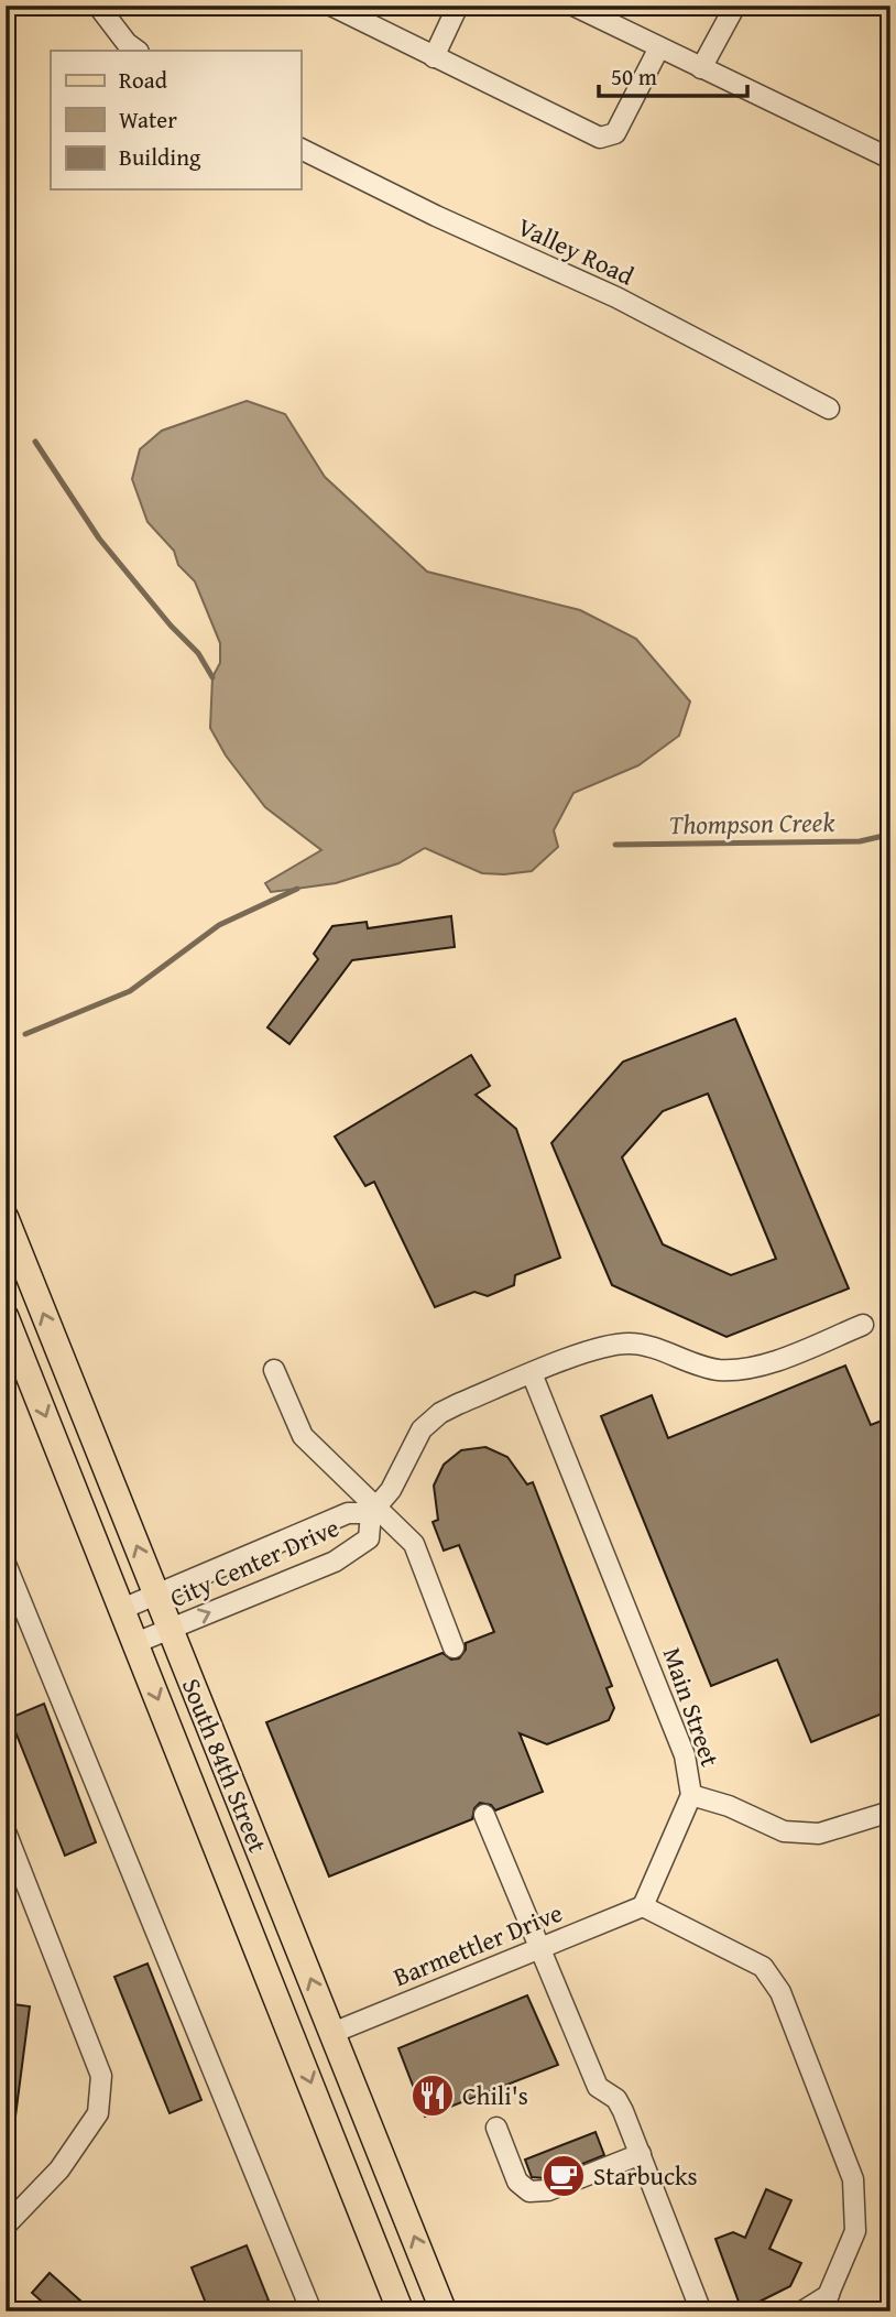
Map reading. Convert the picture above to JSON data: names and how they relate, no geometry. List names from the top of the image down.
{
  "streets": {
    "main road": ["South 84th Street"],
    "street": [
      "Valley Road",
      "City Center Drive",
      "Main Street",
      "Barmettler Drive"
    ]
  },
  "crossings": [
    ["City Center Drive", "Main Street"],
    ["City Center Drive", "South 84th Street"],
    ["Main Street", "Barmettler Drive"],
    ["South 84th Street", "Barmettler Drive"]
  ],
  "water": ["Thompson Creek"],
  "places": {
    "restaurant": ["Chili's"],
    "cafe": ["Starbucks"]
  },
  "legend": ["Road", "Water", "Building"],
  "scale_bar": "50 m"
}
